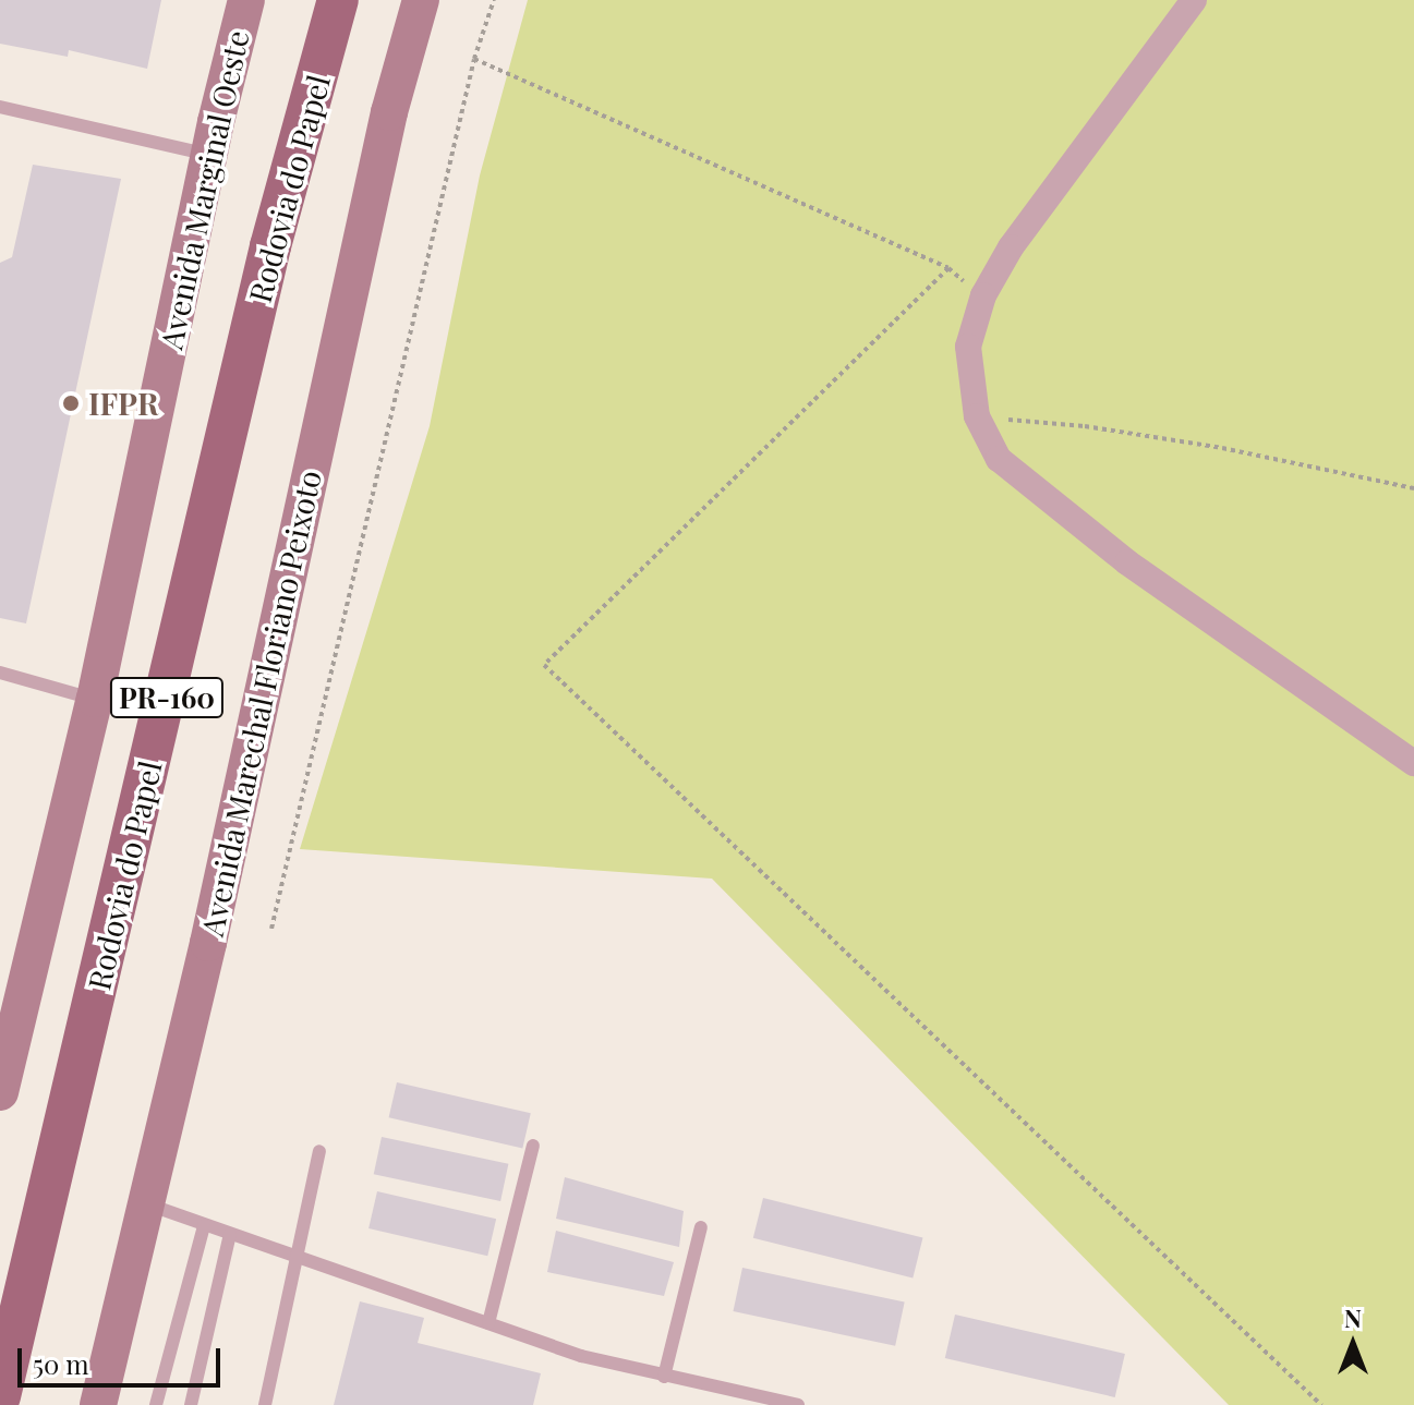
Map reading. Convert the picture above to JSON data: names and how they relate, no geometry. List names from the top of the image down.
{
  "streets": {
    "main road": [
      "Rodovia do Papel",
      "Avenida Marginal Oeste",
      "PR-160",
      "Avenida Marechal Floriano Peixoto"
    ]
  },
  "places": ["IFPR"],
  "scale_bar": "50 m",
  "north": "top"
}
